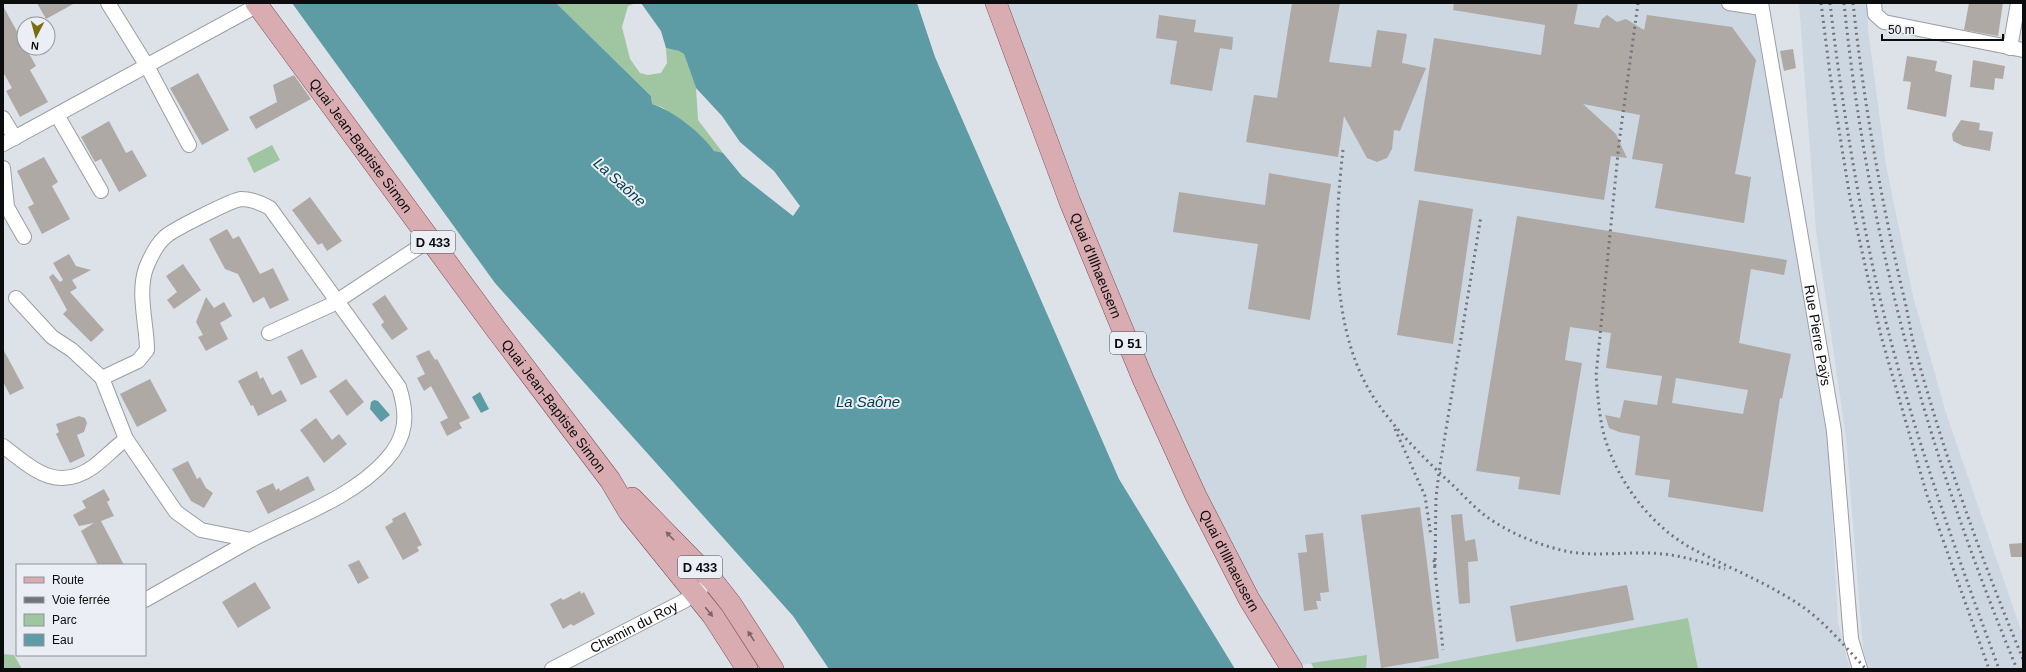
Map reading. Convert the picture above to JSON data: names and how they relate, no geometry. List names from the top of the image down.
{
  "streets": {
    "main road": [
      "Quai Jean-Baptiste Simon",
      "D 433",
      "Quai d'Illhaeusern",
      "D 51"
    ],
    "street": ["Rue Pierre Paÿs", "Chemin du Roy"]
  },
  "crossings": [
    ["Quai Jean-Baptiste Simon", "Chemin du Roy"]
  ],
  "water": ["La Saône"],
  "legend": [
    "Route",
    "Voie ferrée",
    "Parc",
    "Eau"
  ],
  "scale_bar": "50 m",
  "north": "bottom"
}
